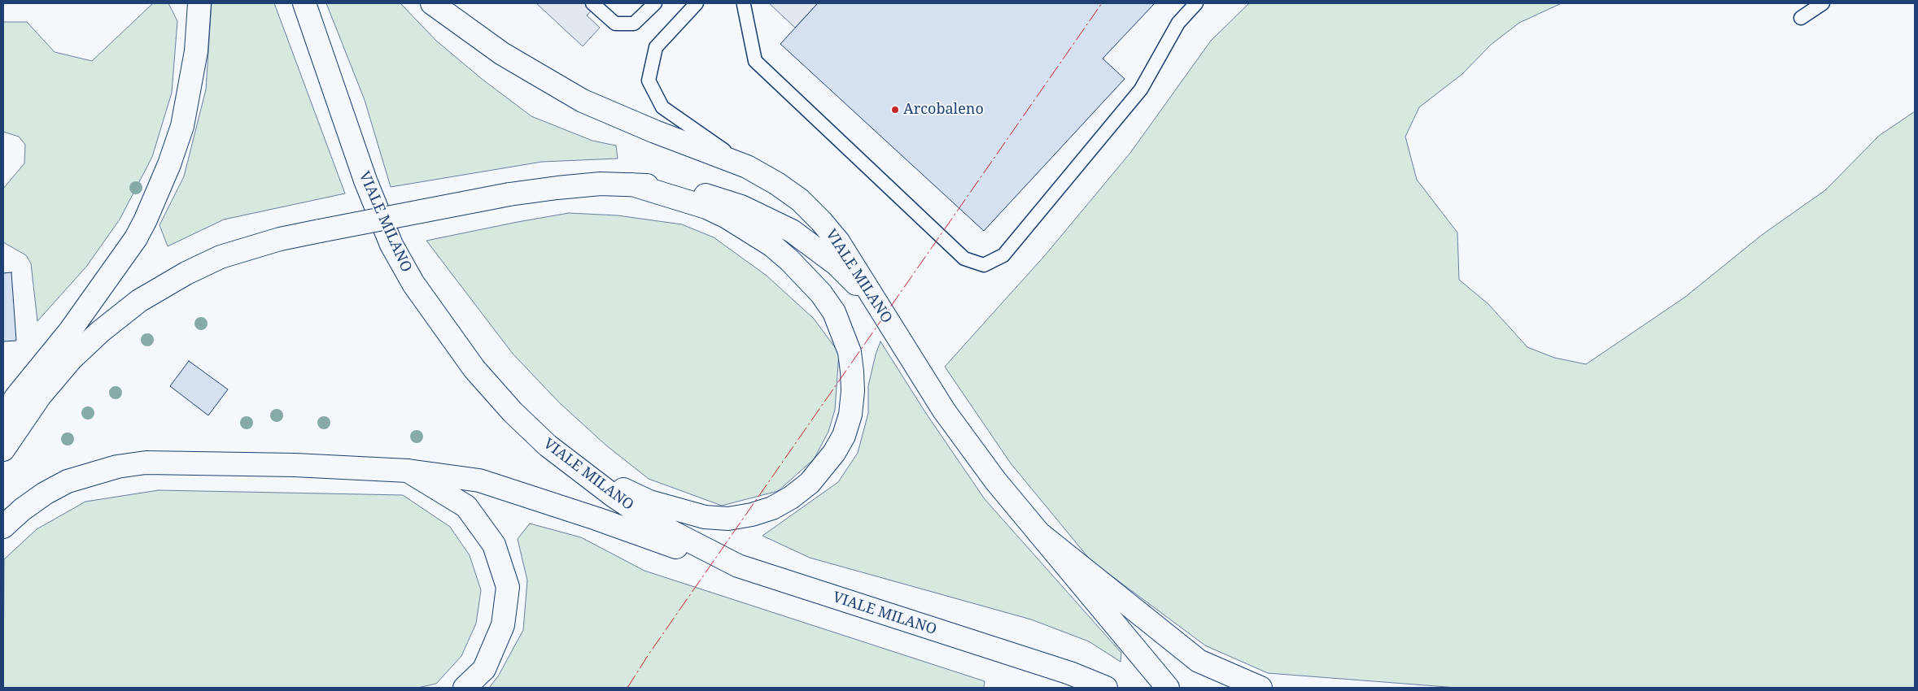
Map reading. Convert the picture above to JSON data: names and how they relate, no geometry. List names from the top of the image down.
{
  "streets": {
    "main road": ["VIALE MILANO"]
  },
  "places": ["Arcobaleno"]
}
